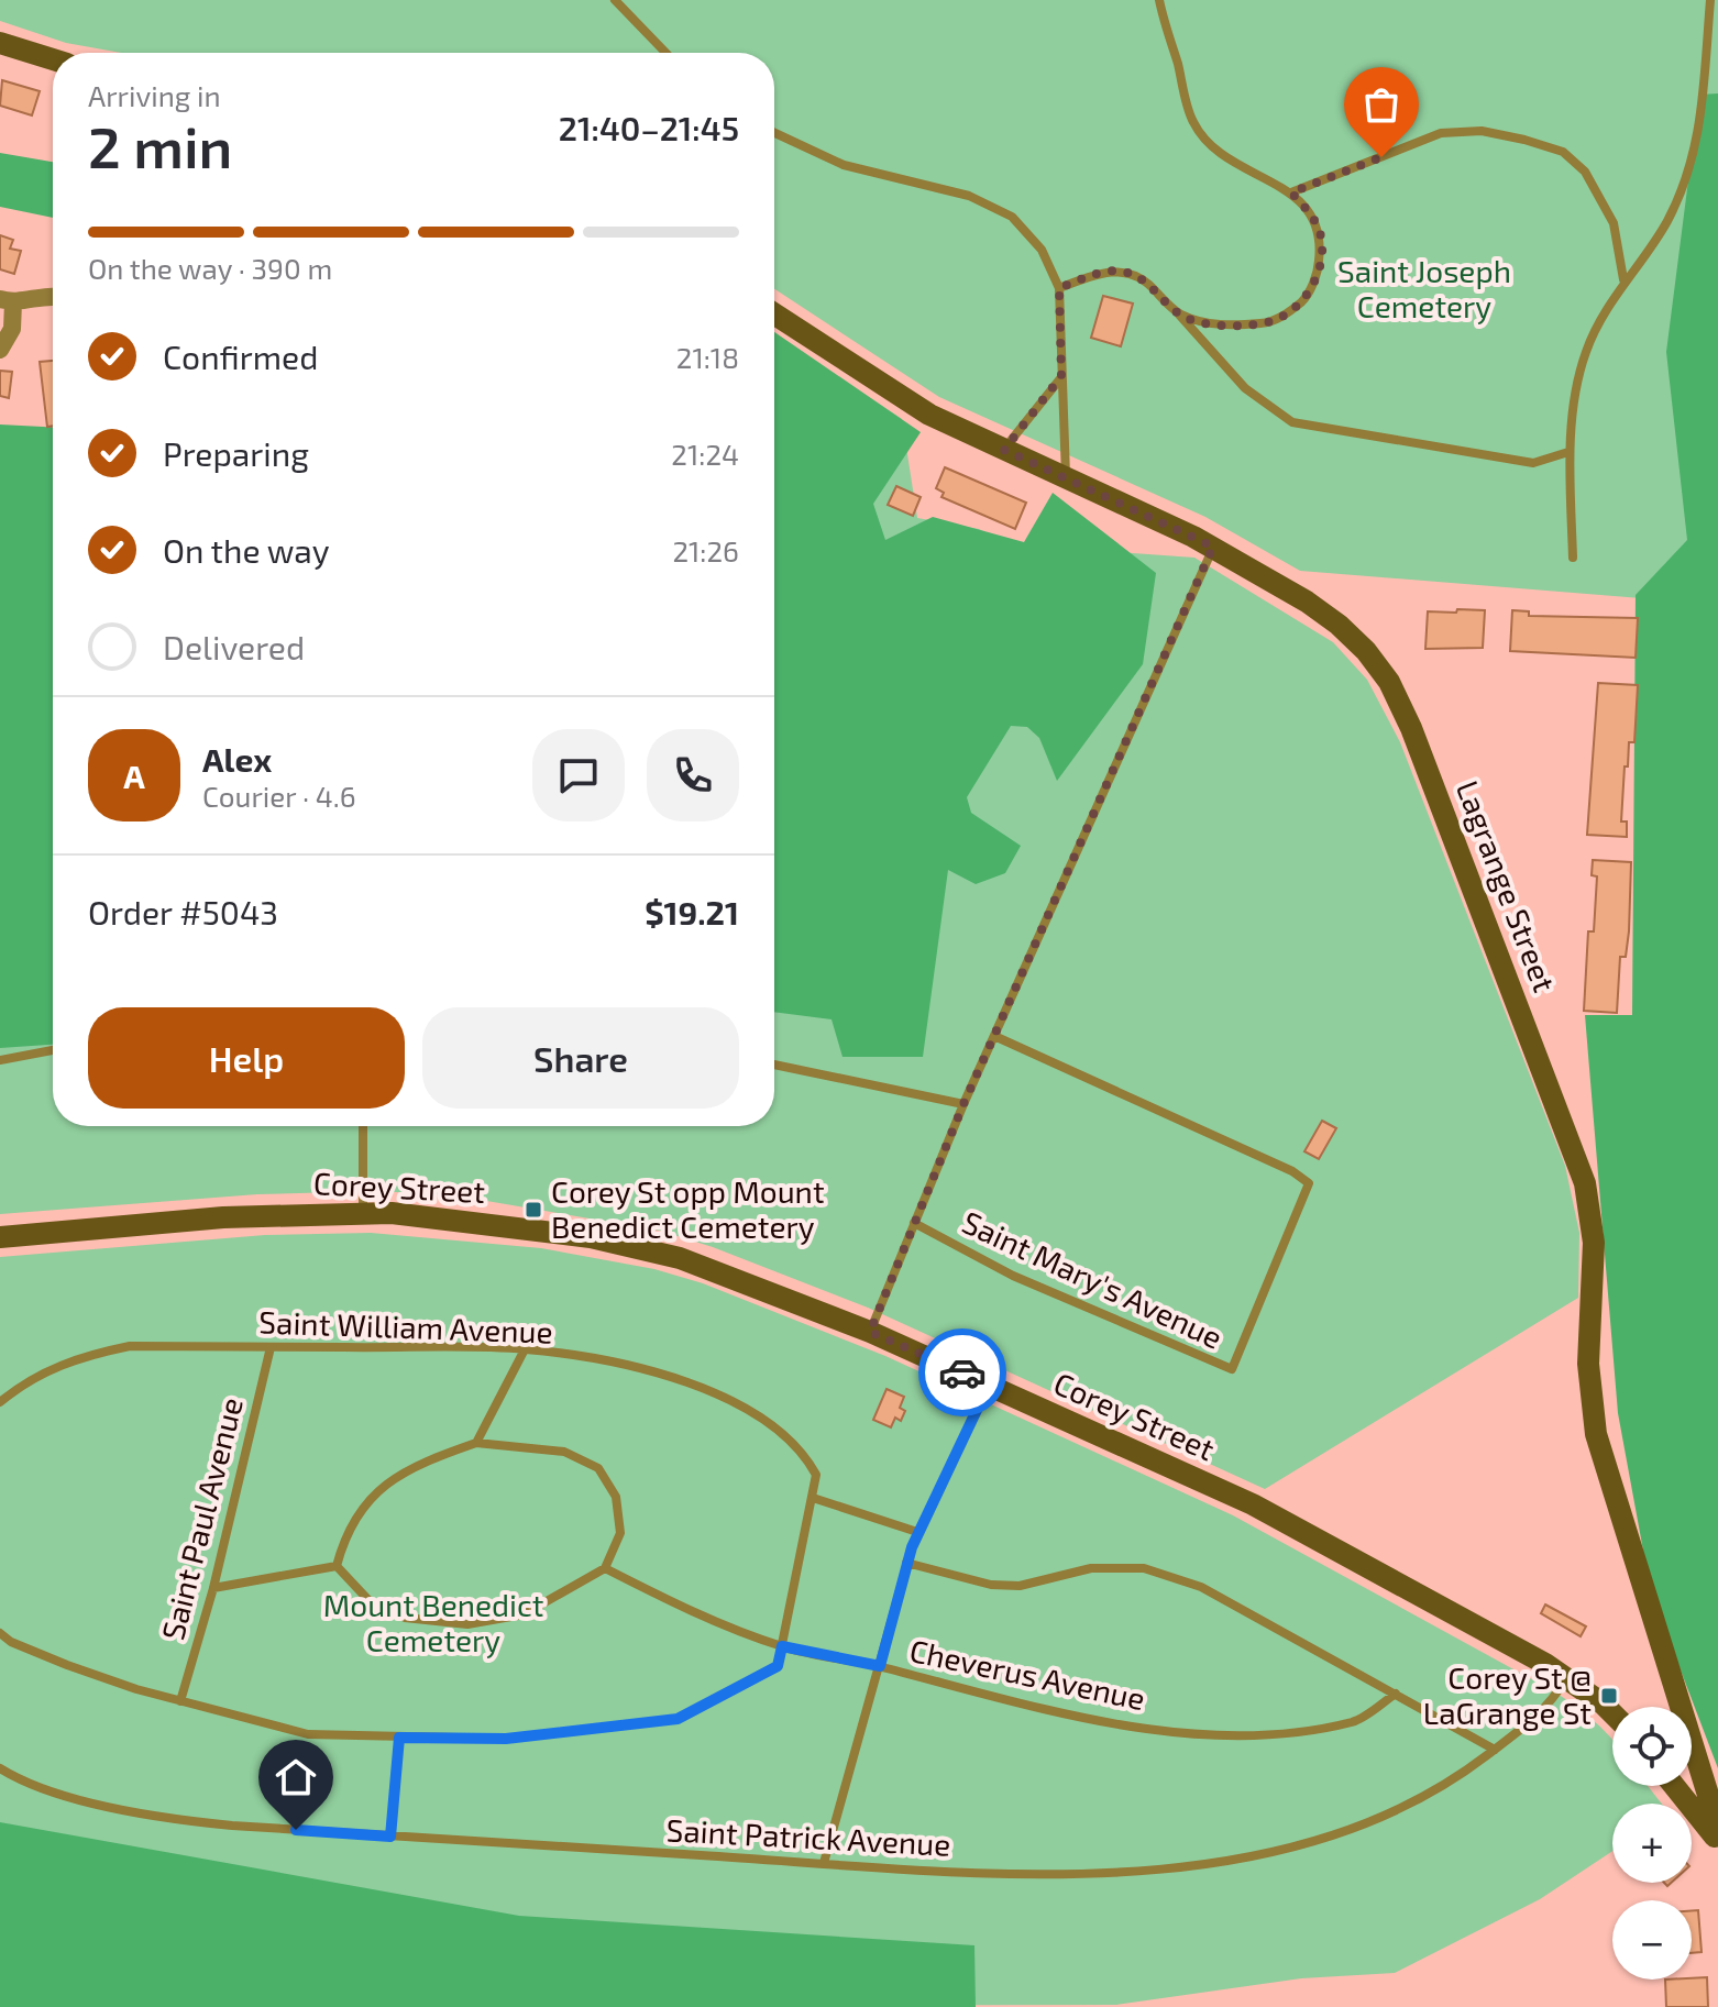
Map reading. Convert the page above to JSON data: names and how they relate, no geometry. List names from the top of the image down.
{
  "streets": {
    "main road": ["Lagrange Street", "Corey Street"],
    "lane": [
      "Saint Mary's Avenue",
      "Saint William Avenue",
      "Saint Paul Avenue",
      "Cheverus Avenue",
      "Saint Patrick Avenue"
    ]
  },
  "crossings": [
    ["Corey Street", "Saint Patrick Avenue"],
    ["Saint William Avenue", "Saint Paul Avenue"],
    ["Saint William Avenue", "Cheverus Avenue"]
  ],
  "parks": ["Saint Joseph Cemetery", "Mount Benedict Cemetery"],
  "places": {
    "transit": ["Corey St opp Mount Benedict Cemetery", "Corey St @ LaGrange St"]
  },
  "page": {
    "heading": ["2 min", "Arriving in", "21:40–21:45"],
    "panel": [
      "Alex",
      "Courier · 4.6",
      "Order #5043",
      "$19.21"
    ],
    "bar": "On the way · 390 m",
    "list": [
      ["Confirmed", "21:18"],
      ["Preparing", "21:24"],
      ["On the way", "21:26"],
      "Delivered"
    ],
    "round": "A",
    "buttons": ["Help", "Share"],
    "map_buttons": ["+", "−"]
  }
}
